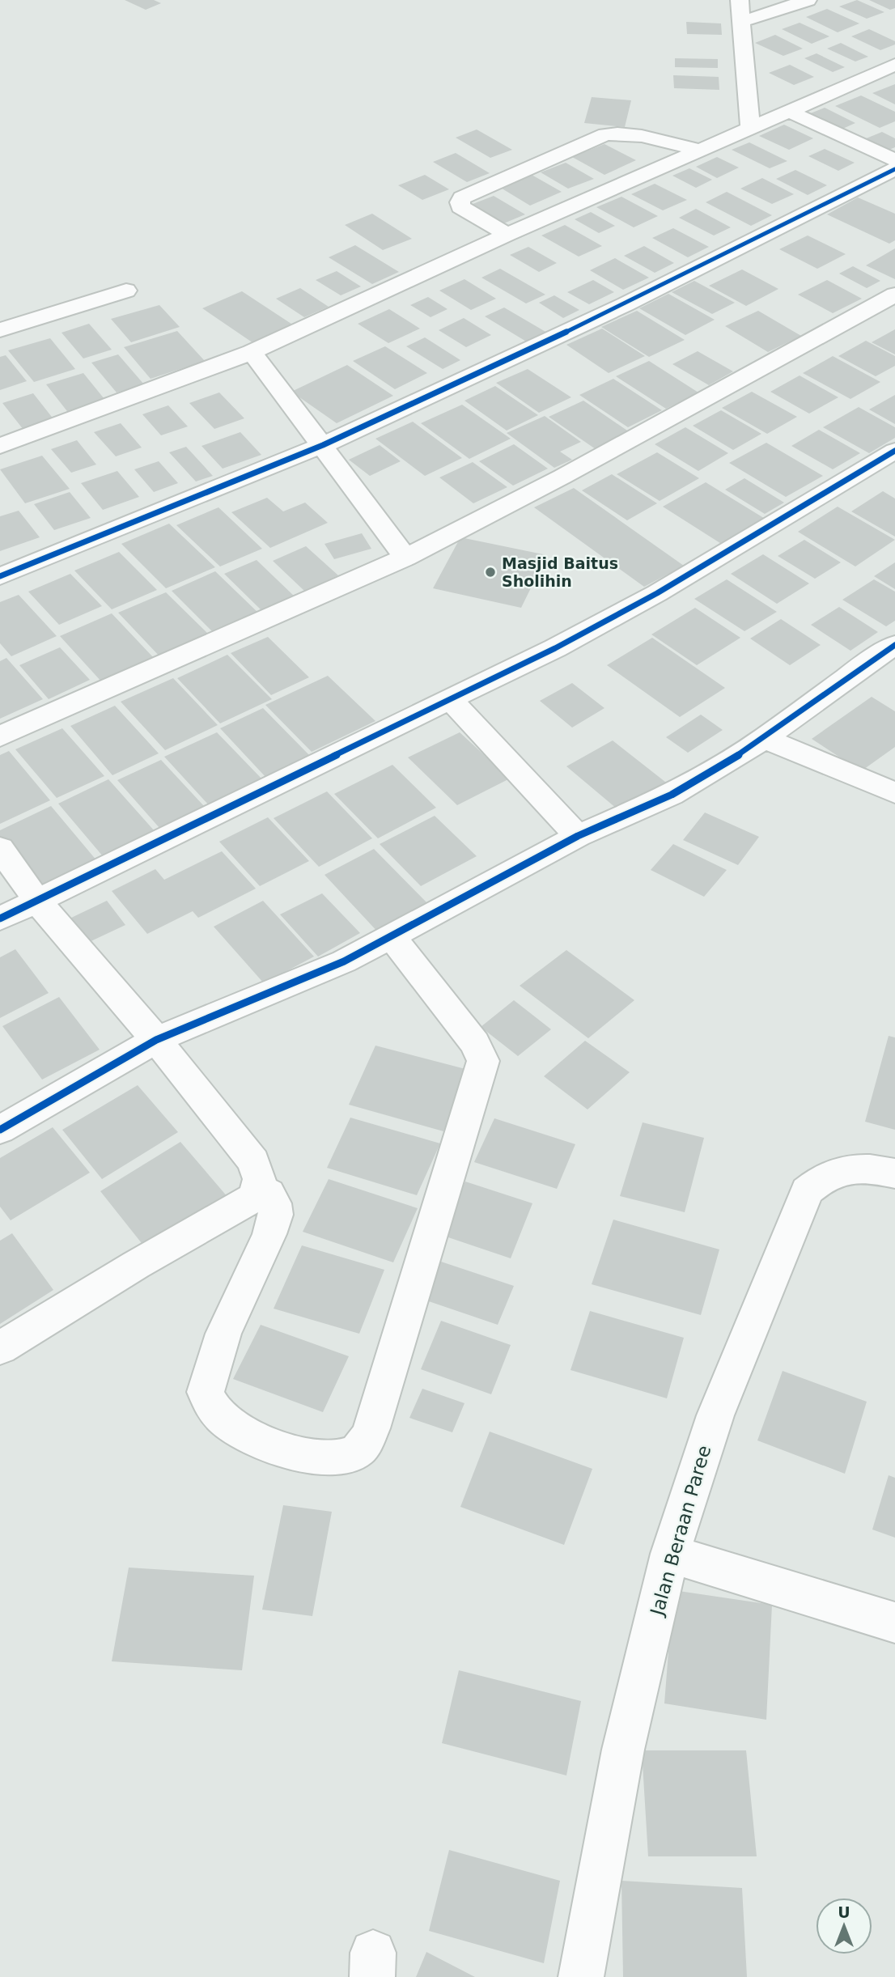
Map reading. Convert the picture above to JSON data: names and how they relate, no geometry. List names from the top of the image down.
{
  "streets": {
    "street": ["Jalan Beraan Paree"]
  },
  "places": ["Masjid Baitus Sholihin"],
  "north": "top"
}
